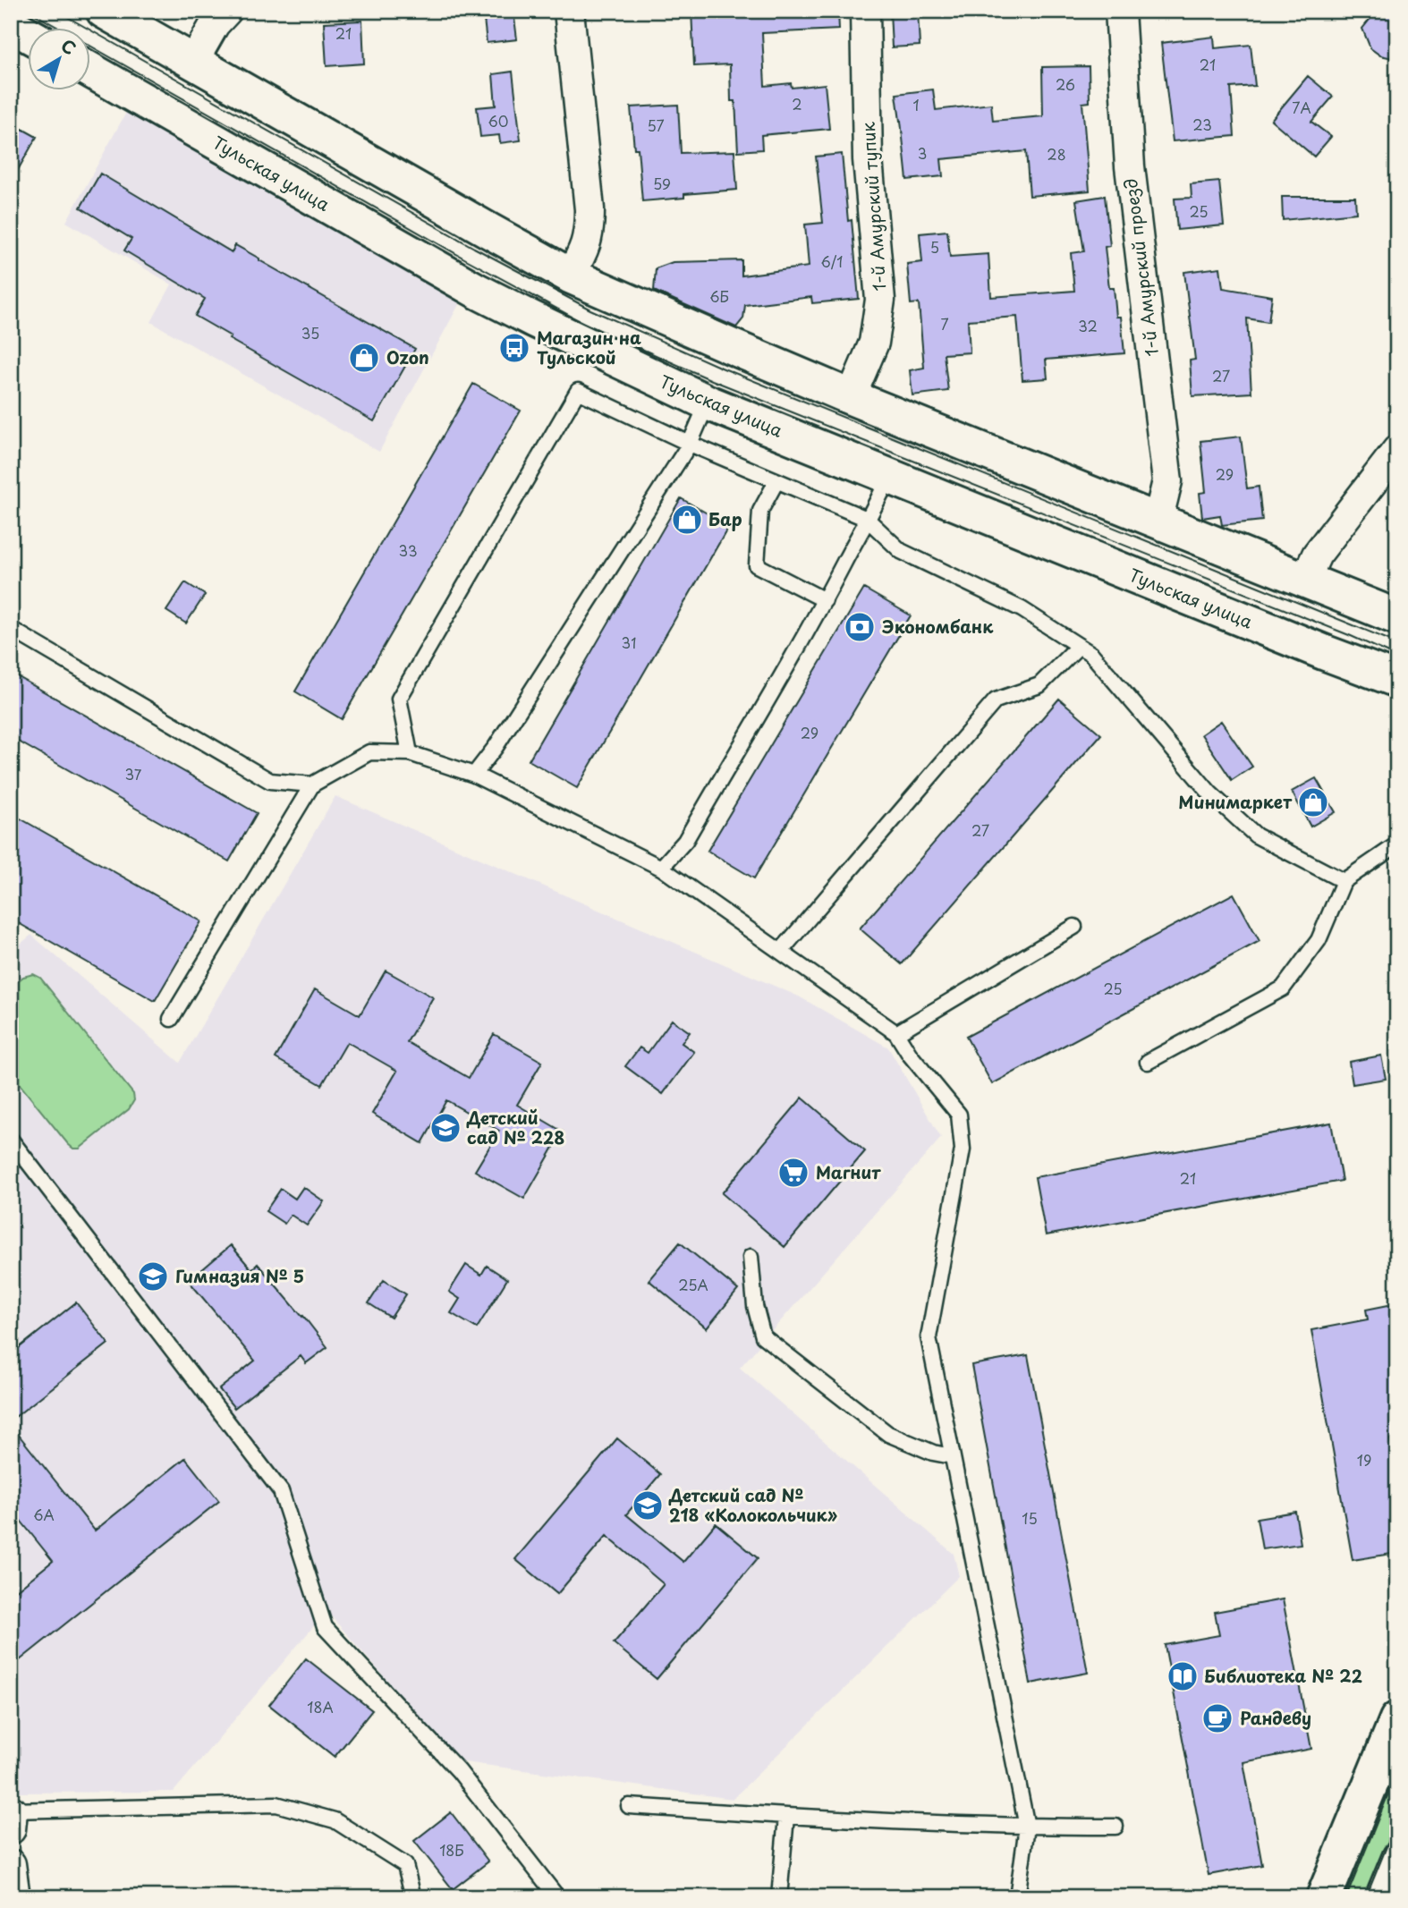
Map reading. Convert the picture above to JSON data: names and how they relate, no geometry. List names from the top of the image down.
{
  "streets": {
    "street": ["Тульская улица", "1-й Амурский тупик", "1-й Амурский проезд"]
  },
  "places": {
    "bus stop": ["Магазин на Тульской"],
    "shop": ["Ozon", "Бар", "Минимаркет"],
    "bank": ["Экономбанк"],
    "school or university": ["Детский сад № 228", "Гимназия № 5", "Детский сад № 218 «Колокольчик»"],
    "supermarket": ["Магнит"],
    "library": ["Библиотека № 22"],
    "cafe": ["Рандеву"]
  },
  "house_numbers": [
    "21",
    "21",
    "26",
    "2",
    "1",
    "7А",
    "60",
    "23",
    "57",
    "3",
    "28",
    "59",
    "25",
    "5",
    "6/1",
    "6Б",
    "7",
    "32",
    "35",
    "27",
    "29",
    "33",
    "31",
    "29",
    "37",
    "27",
    "25",
    "21",
    "25А",
    "19",
    "6А",
    "15",
    "18А",
    "18Б"
  ],
  "north": "top right"
}
